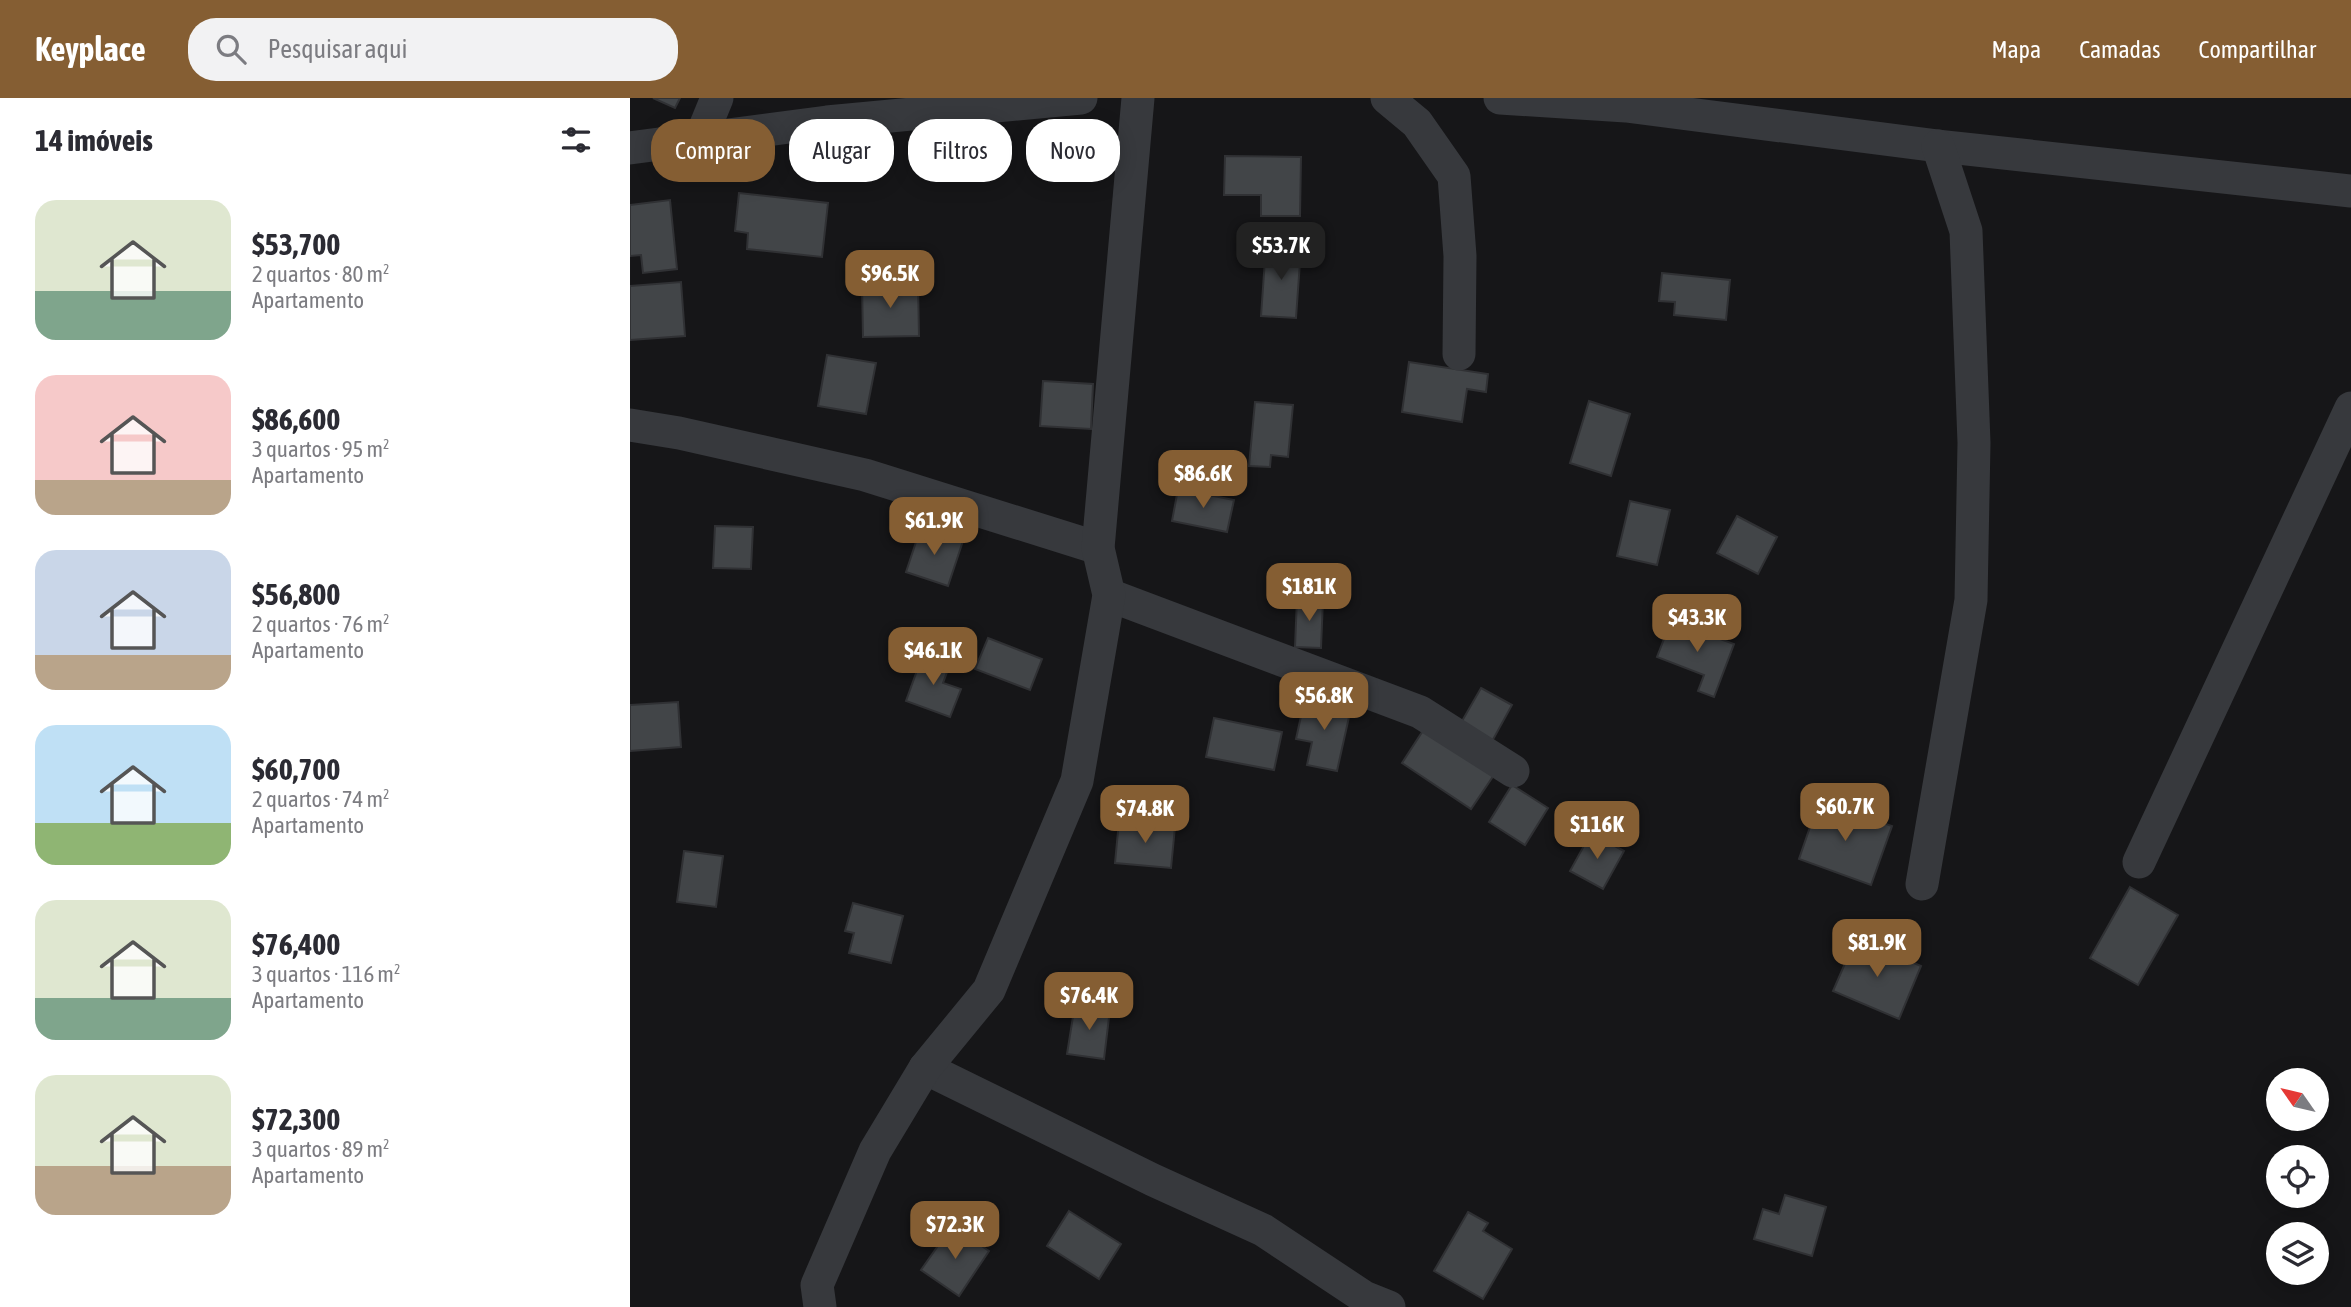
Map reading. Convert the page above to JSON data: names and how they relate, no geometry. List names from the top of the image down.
{
  "north": "top left",
  "page": {
    "header": "Keyplace",
    "search": "Pesquisar aqui",
    "nav": ["Mapa", "Camadas", "Compartilhar"],
    "heading": "14 imóveis",
    "chip": [
      "Comprar",
      "Alugar",
      "Filtros",
      "Novo"
    ],
    "list": [
      {
        "name": "$53,700",
        "note": "2 quartos · 80 m² · Apartamento"
      },
      {
        "name": "$86,600",
        "note": "3 quartos · 95 m² · Apartamento"
      },
      {
        "name": "$56,800",
        "note": "2 quartos · 76 m² · Apartamento"
      },
      {
        "name": "$60,700",
        "note": "2 quartos · 74 m² · Apartamento"
      },
      {
        "name": "$76,400",
        "note": "3 quartos · 116 m² · Apartamento"
      },
      {
        "name": "$72,300",
        "note": "3 quartos · 89 m² · Apartamento"
      }
    ],
    "price": [
      "$53.7K",
      "$96.5K",
      "$86.6K",
      "$61.9K",
      "$181K",
      "$43.3K",
      "$46.1K",
      "$56.8K",
      "$60.7K",
      "$74.8K",
      "$116K",
      "$81.9K",
      "$76.4K",
      "$72.3K"
    ]
  }
}
